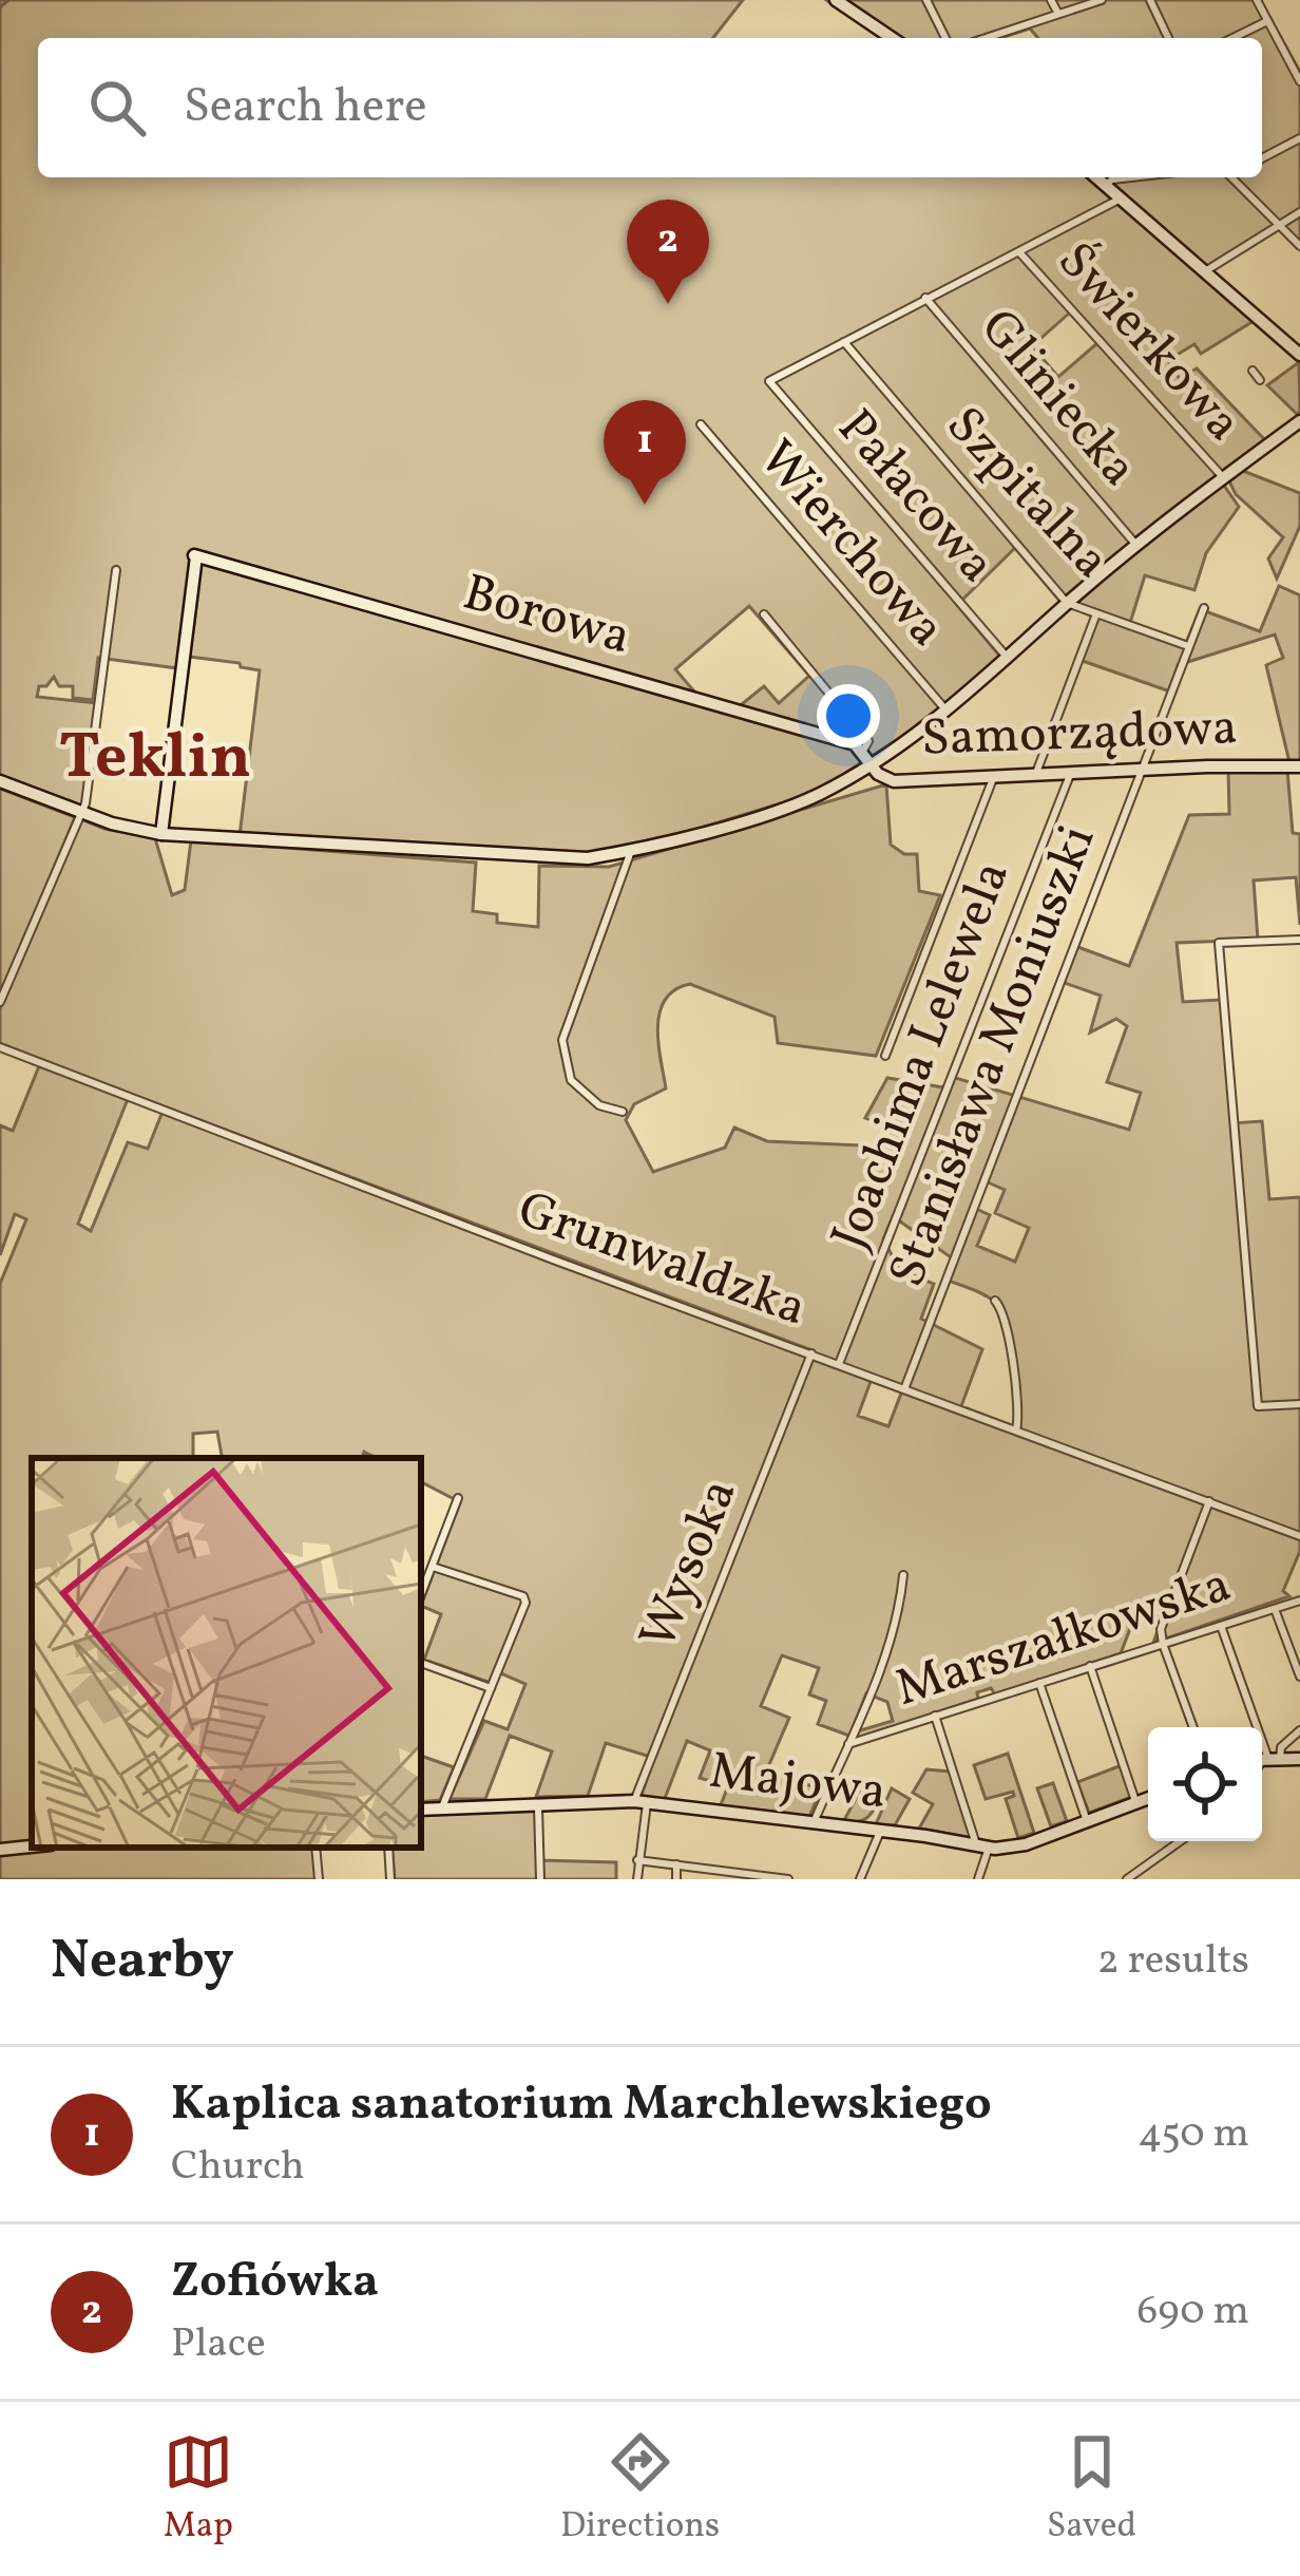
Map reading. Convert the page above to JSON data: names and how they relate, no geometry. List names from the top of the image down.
{
  "streets": {
    "street": [
      "Świerkowa",
      "Gliniecka",
      "Szpitalna",
      "Pałacowa",
      "Wierchowa",
      "Borowa",
      "Samorządowa",
      "Joachima Lelewela",
      "Stanisława Moniuszki",
      "Grunwaldzka",
      "Wysoka",
      "Marszałkowska",
      "Majowa"
    ]
  },
  "crossings": [
    ["Szpitalna", "Pałacowa"],
    ["Szpitalna", "Stanisława Moniuszki"],
    ["Borowa", "Samorządowa"],
    ["Samorządowa", "Joachima Lelewela"],
    ["Samorządowa", "Stanisława Moniuszki"],
    ["Joachima Lelewela", "Grunwaldzka"],
    ["Stanisława Moniuszki", "Grunwaldzka"],
    ["Grunwaldzka", "Wysoka"],
    ["Wysoka", "Majowa"]
  ],
  "districts": ["Teklin"],
  "page": {
    "search": "Search here",
    "pins": ["2", "1"],
    "heading": ["Nearby", "2 results"],
    "list": [
      {
        "mark": "1",
        "name": "Kaplica sanatorium Marchlewskiego",
        "note": "Church",
        "value": "450 m"
      },
      {
        "mark": "2",
        "name": "Zofiówka",
        "note": "Place",
        "value": "690 m"
      }
    ],
    "nav": ["Map", "Directions", "Saved"]
  }
}
